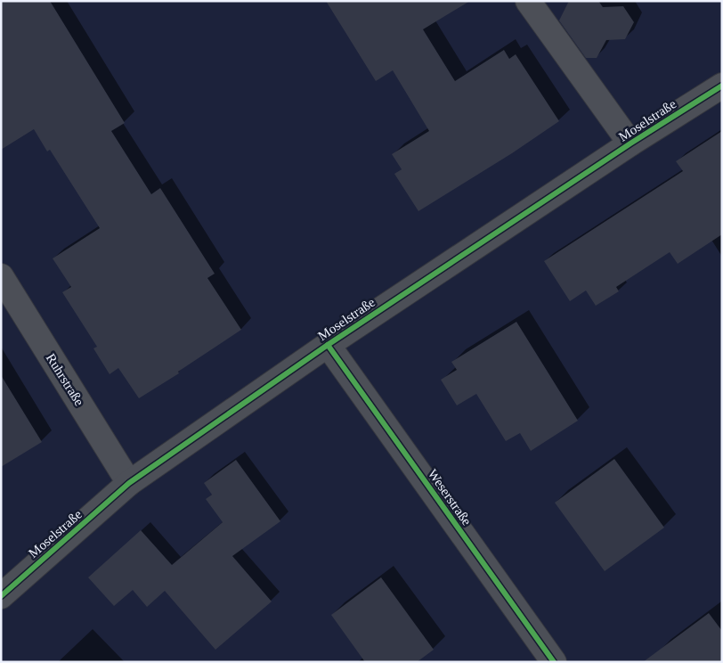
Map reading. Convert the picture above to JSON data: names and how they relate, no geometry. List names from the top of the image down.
{
  "streets": {
    "street": ["Moselstraße", "Ruhrstraße", "Weserstraße"]
  },
  "crossings": [
    ["Moselstraße", "Ruhrstraße"],
    ["Moselstraße", "Weserstraße"]
  ]
}
